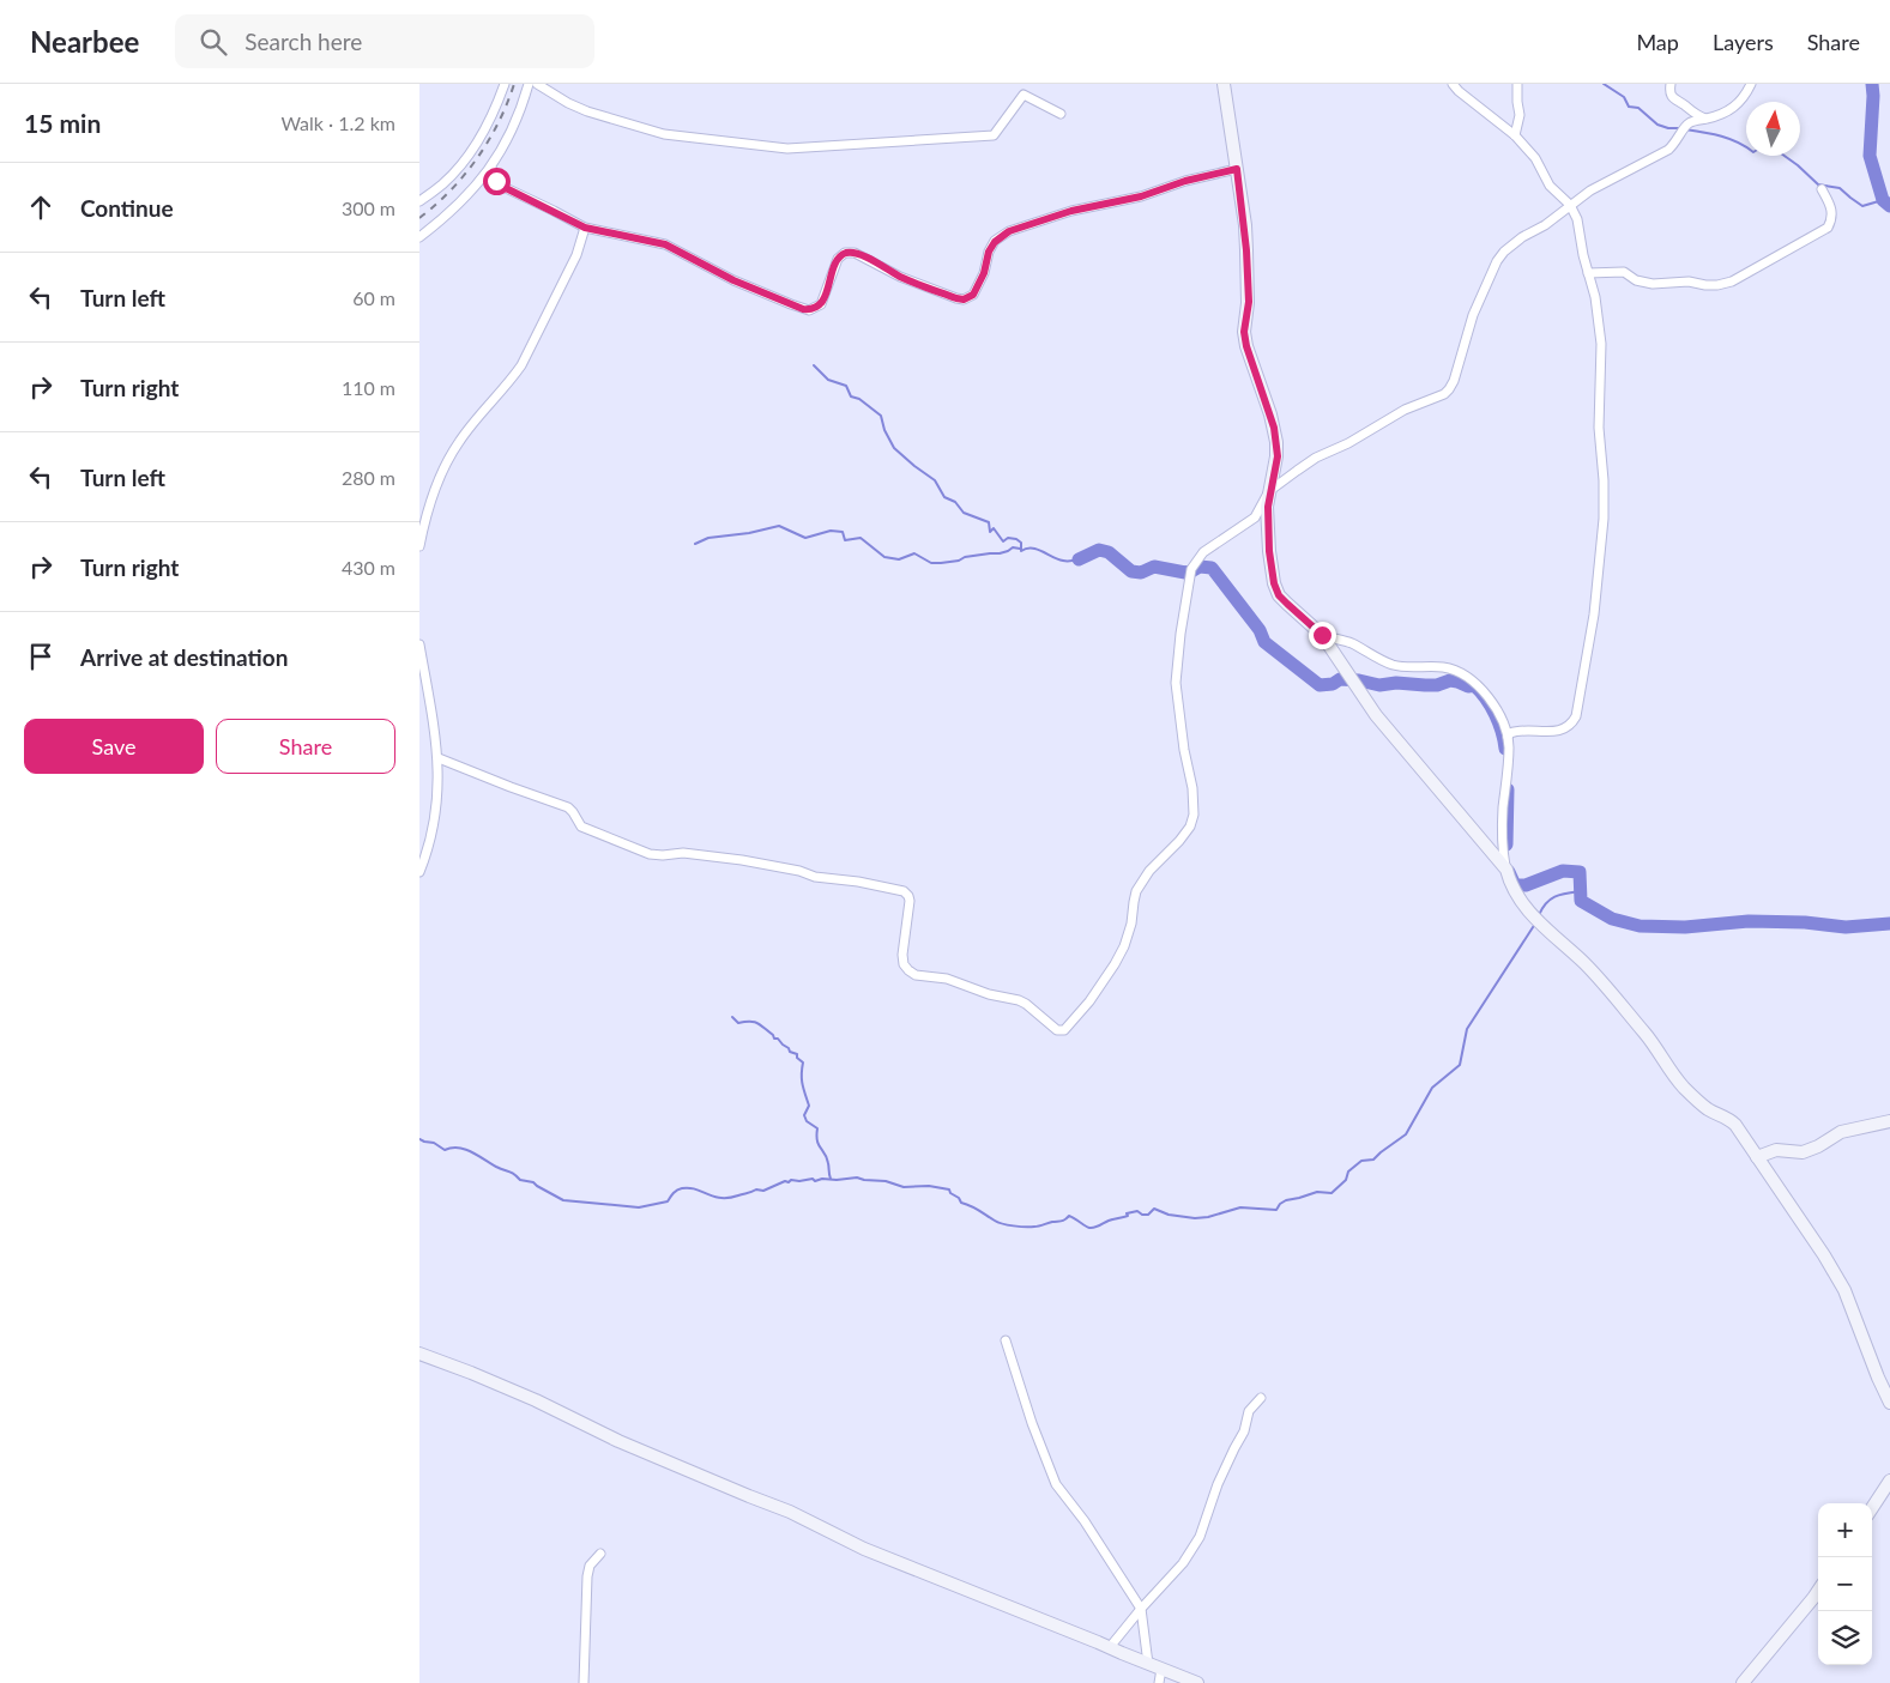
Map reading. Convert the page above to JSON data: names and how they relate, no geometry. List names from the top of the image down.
{
  "north": "top",
  "page": {
    "header": "Nearbee",
    "search": "Search here",
    "nav": ["Map", "Layers", "Share"],
    "heading": ["15 min", "Walk · 1.2 km"],
    "list": [
      ["Continue", "300 m"],
      ["Turn left", "60 m"],
      ["Turn right", "110 m"],
      ["Turn left", "280 m"],
      ["Turn right", "430 m"],
      "Arrive at destination"
    ],
    "buttons": ["Save", "Share"],
    "map_buttons": ["+", "−"]
  }
}
